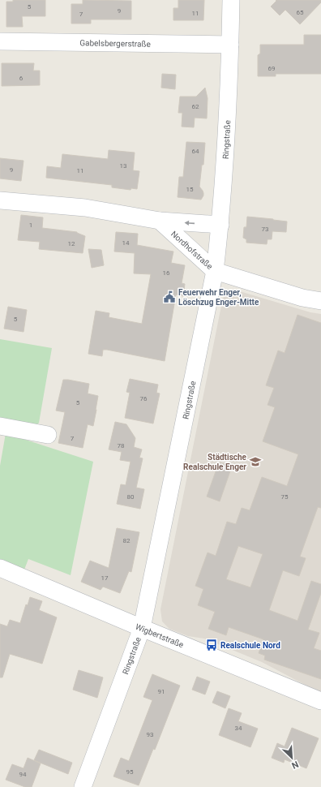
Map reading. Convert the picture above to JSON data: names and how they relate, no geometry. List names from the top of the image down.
{
  "streets": {
    "street": [
      "Gabelsbergerstraße",
      "Ringstraße",
      "Nordhofstraße",
      "Wigbertstraße"
    ]
  },
  "crossings": [
    ["Gabelsbergerstraße", "Ringstraße"],
    ["Ringstraße", "Nordhofstraße"],
    ["Ringstraße", "Wigbertstraße"]
  ],
  "places": {
    "public building": ["Feuerwehr Enger, Löschzug Enger-Mitte"],
    "school or university": ["Städtische Realschule Enger"],
    "bus stop": ["Realschule Nord"]
  },
  "house_numbers": [
    "5",
    "9",
    "65",
    "11",
    "7",
    "69",
    "6",
    "62",
    "64",
    "13",
    "9",
    "11",
    "15",
    "1",
    "73",
    "14",
    "12",
    "16",
    "5",
    "76",
    "5",
    "7",
    "78",
    "80",
    "75",
    "82",
    "17",
    "91",
    "34",
    "93",
    "95",
    "94"
  ],
  "north": "bottom right"
}
